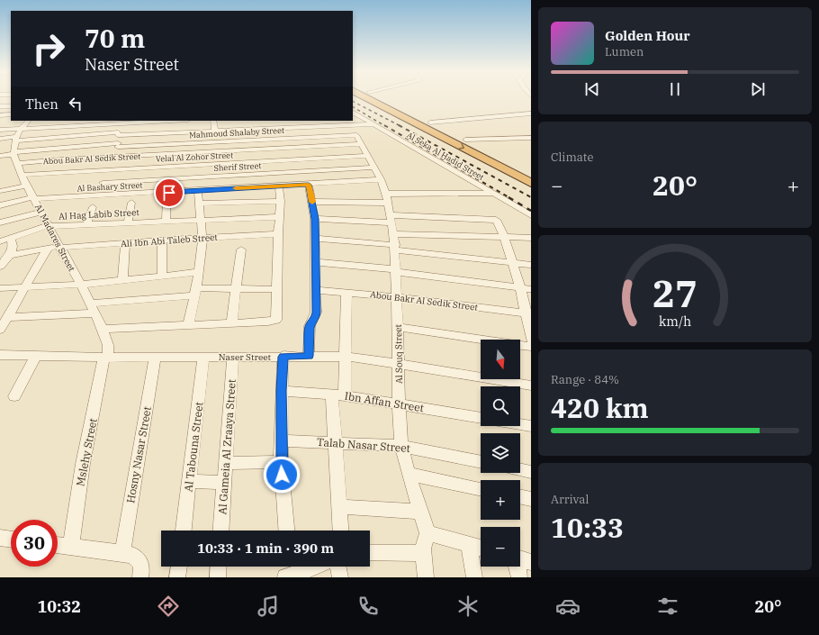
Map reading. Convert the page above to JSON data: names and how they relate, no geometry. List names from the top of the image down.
{
  "streets": {
    "street": [
      "Mahmoud Shalaby Street",
      "Al Seka Al Hadid Street",
      "Velal Al Zohor Street",
      "Abou Bakr Al Sedik Street",
      "Sherif Street",
      "Al Bashary Street",
      "Al Hag Labib Street",
      "Al Madares Street",
      "Ali Ibn Abi Taleb Street",
      "Al Souq Street",
      "Naser Street",
      "Ibn Affan Street",
      "Talab Nasar Street",
      "Al Tabouna Street",
      "Al Gameia Al Zraaya Street",
      "Mslehy Street",
      "Hosny Nasar Street"
    ]
  },
  "crossings": [
    ["Mahmoud Shalaby Street", "Abou Bakr Al Sedik Street"],
    ["Mahmoud Shalaby Street", "Al Madares Street"],
    ["Mahmoud Shalaby Street", "Al Souq Street"],
    ["Velal Al Zohor Street", "Al Madares Street"],
    ["Velal Al Zohor Street", "Al Souq Street"],
    ["Abou Bakr Al Sedik Street", "Al Madares Street"],
    ["Abou Bakr Al Sedik Street", "Al Souq Street"],
    ["Sherif Street", "Al Souq Street"],
    ["Al Bashary Street", "Al Madares Street"],
    ["Al Bashary Street", "Al Souq Street"],
    ["Al Hag Labib Street", "Al Madares Street"],
    ["Al Madares Street", "Ali Ibn Abi Taleb Street"],
    ["Al Madares Street", "Naser Street"],
    ["Al Madares Street", "Mslehy Street"],
    ["Al Souq Street", "Naser Street"],
    ["Al Souq Street", "Ibn Affan Street"],
    ["Al Souq Street", "Talab Nasar Street"],
    ["Naser Street", "Al Tabouna Street"],
    ["Naser Street", "Al Gameia Al Zraaya Street"],
    ["Naser Street", "Mslehy Street"],
    ["Naser Street", "Hosny Nasar Street"]
  ],
  "north": "bottom",
  "page": {
    "turn": ["70 m", "Naser Street"],
    "song": ["Golden Hour", "Lumen"],
    "then": "Then",
    "tile": [
      "Climate",
      ["Range · 84%", "420 km"],
      ["Arrival", "10:33"]
    ],
    "heat": ["−", "20°", "+"],
    "map_buttons": ["+", "−"],
    "limit": "30",
    "trip": "10:33 · 1 min · 390 m",
    "tabs": ["10:32", "20°"],
    "gauge": ["27", "km/h"]
  }
}
